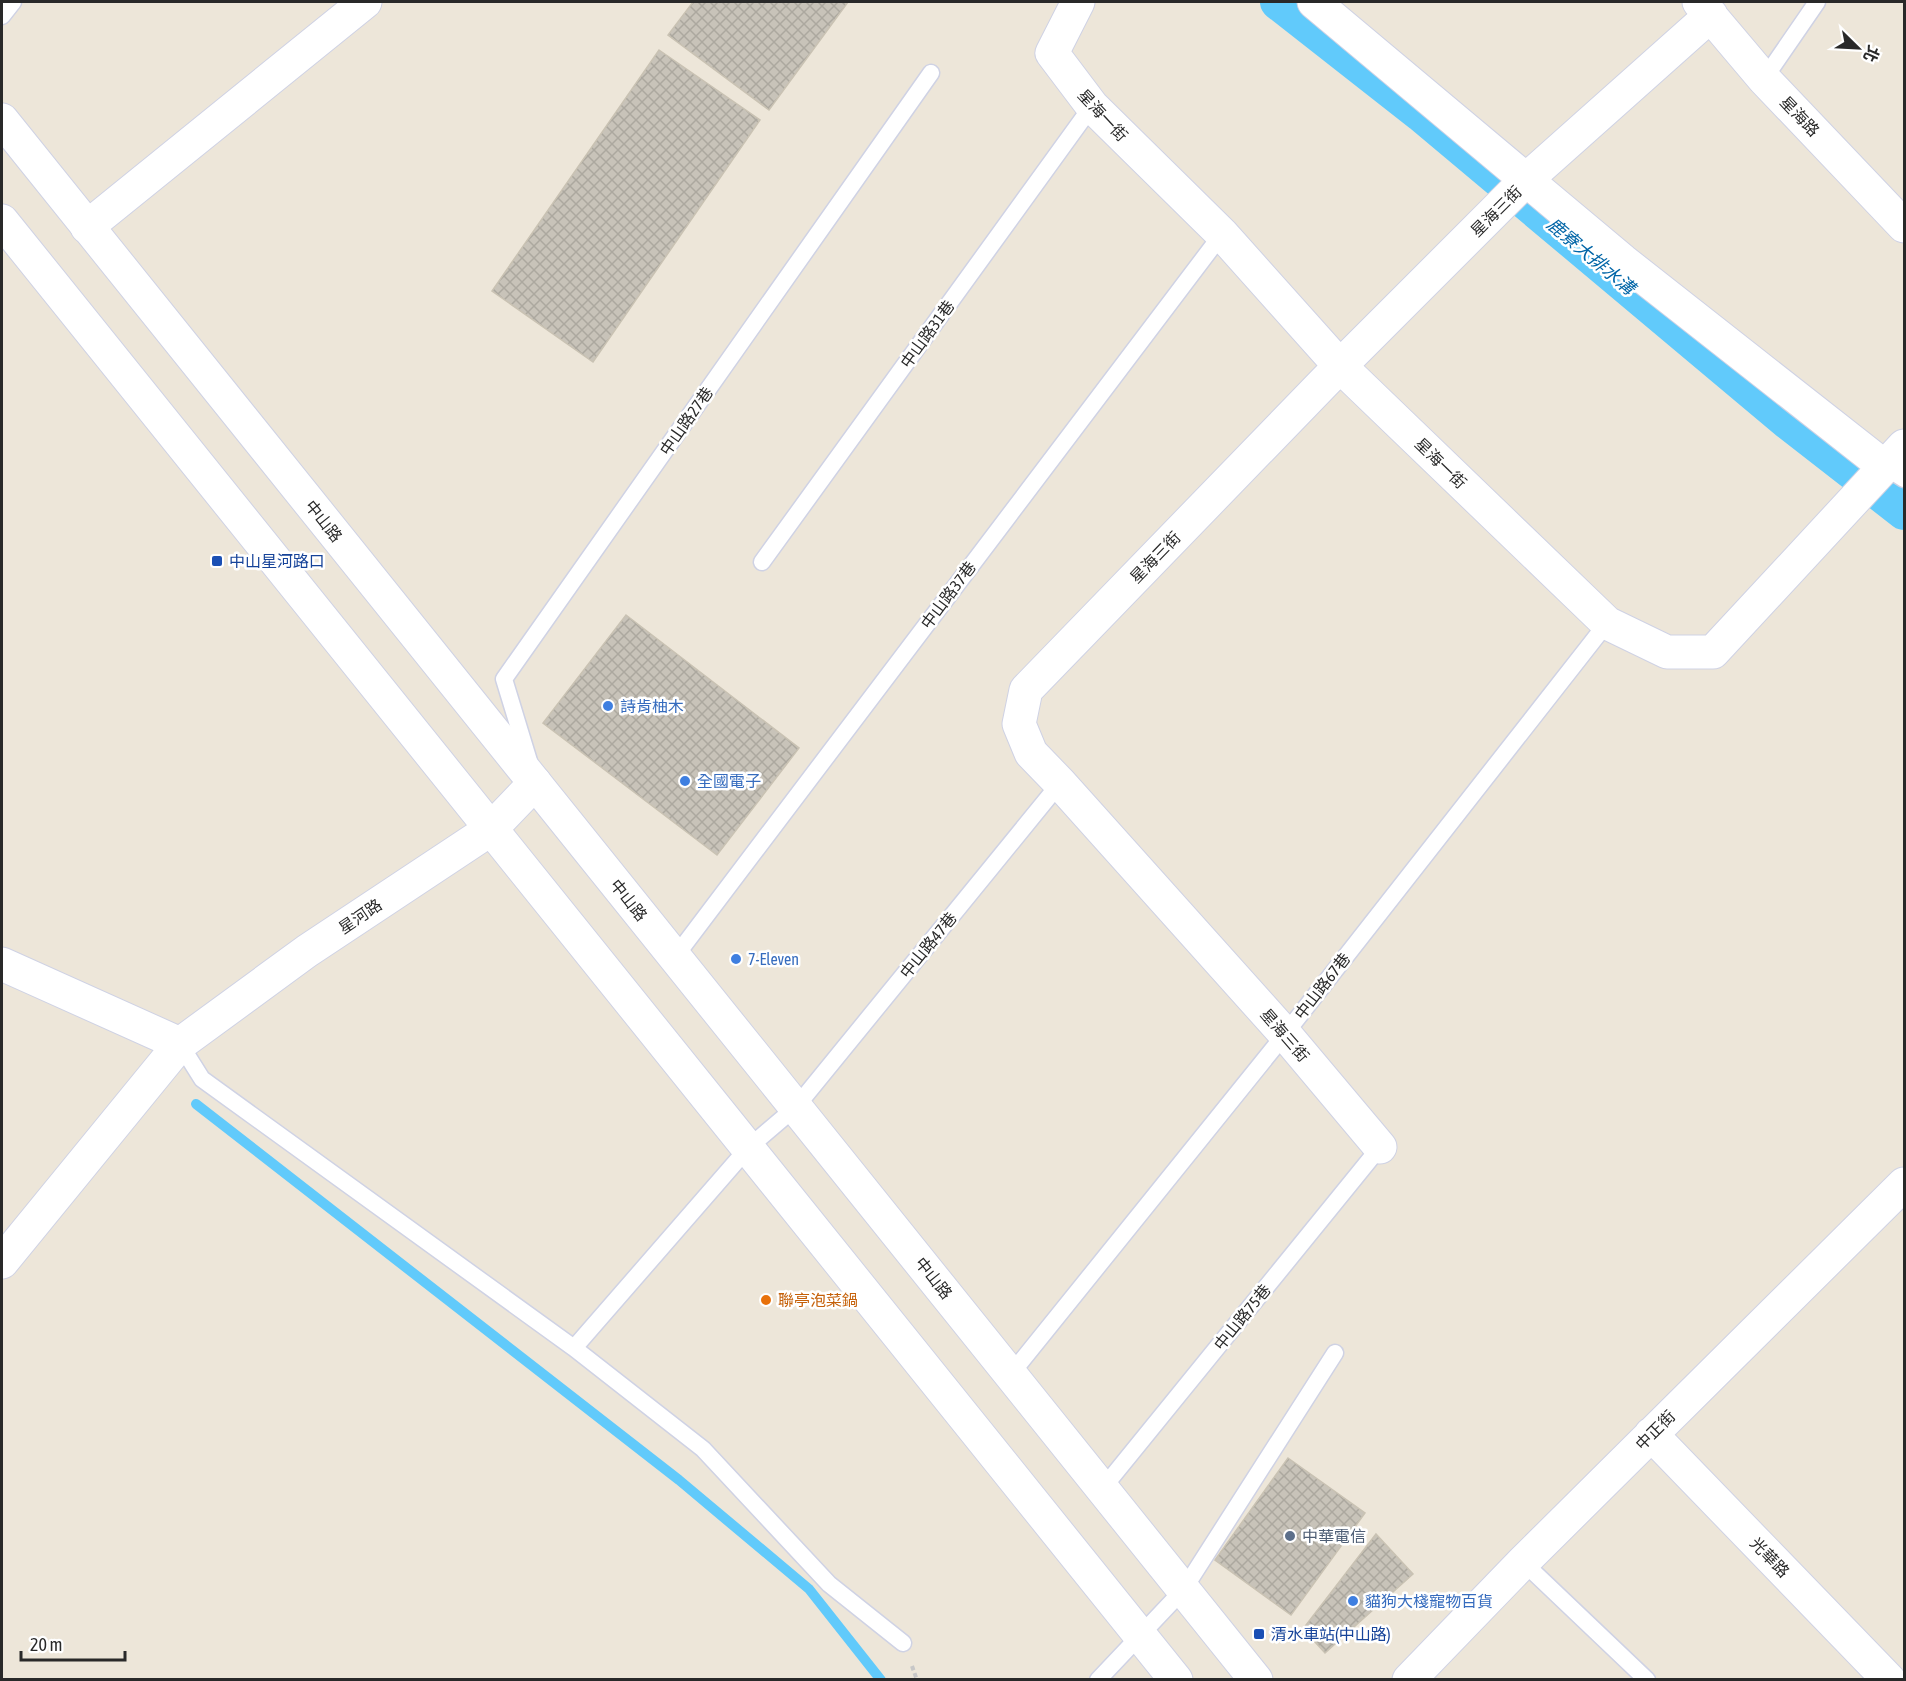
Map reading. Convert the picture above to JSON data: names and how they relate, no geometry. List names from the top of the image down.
{
  "streets": {
    "street": [
      "星海一街",
      "星海路",
      "星海三街",
      "中山路",
      "星河路",
      "中正街",
      "光華路"
    ],
    "lane": [
      "中山路31巷",
      "中山路27巷",
      "中山路37巷",
      "中山路47巷",
      "中山路67巷",
      "中山路75巷"
    ]
  },
  "crossings": [
    ["星海一街", "星海三街"],
    ["星海一街", "中山路31巷"],
    ["星海一街", "中山路37巷"],
    ["星海一街", "中山路67巷"],
    ["星海路", "星海三街"],
    ["星海三街", "中山路47巷"],
    ["星海三街", "中山路67巷"],
    ["星海三街", "中山路75巷"],
    ["中山路27巷", "中山路"],
    ["中山路27巷", "星河路"],
    ["中山路", "中山路37巷"],
    ["中山路", "星河路"],
    ["中山路", "中山路47巷"],
    ["中山路", "中山路67巷"],
    ["中山路", "中山路75巷"],
    ["中正街", "光華路"]
  ],
  "water": ["鹿寮大排水溝"],
  "places": {
    "transit": ["中山星河路口", "清水車站(中山路)"],
    "other": [
      "詩肯柚木",
      "全國電子",
      "7-Eleven",
      "聯亭泡菜鍋",
      "中華電信",
      "貓狗大棧寵物百貨"
    ]
  },
  "scale_bar": "20 m",
  "north": "bottom right"
}
